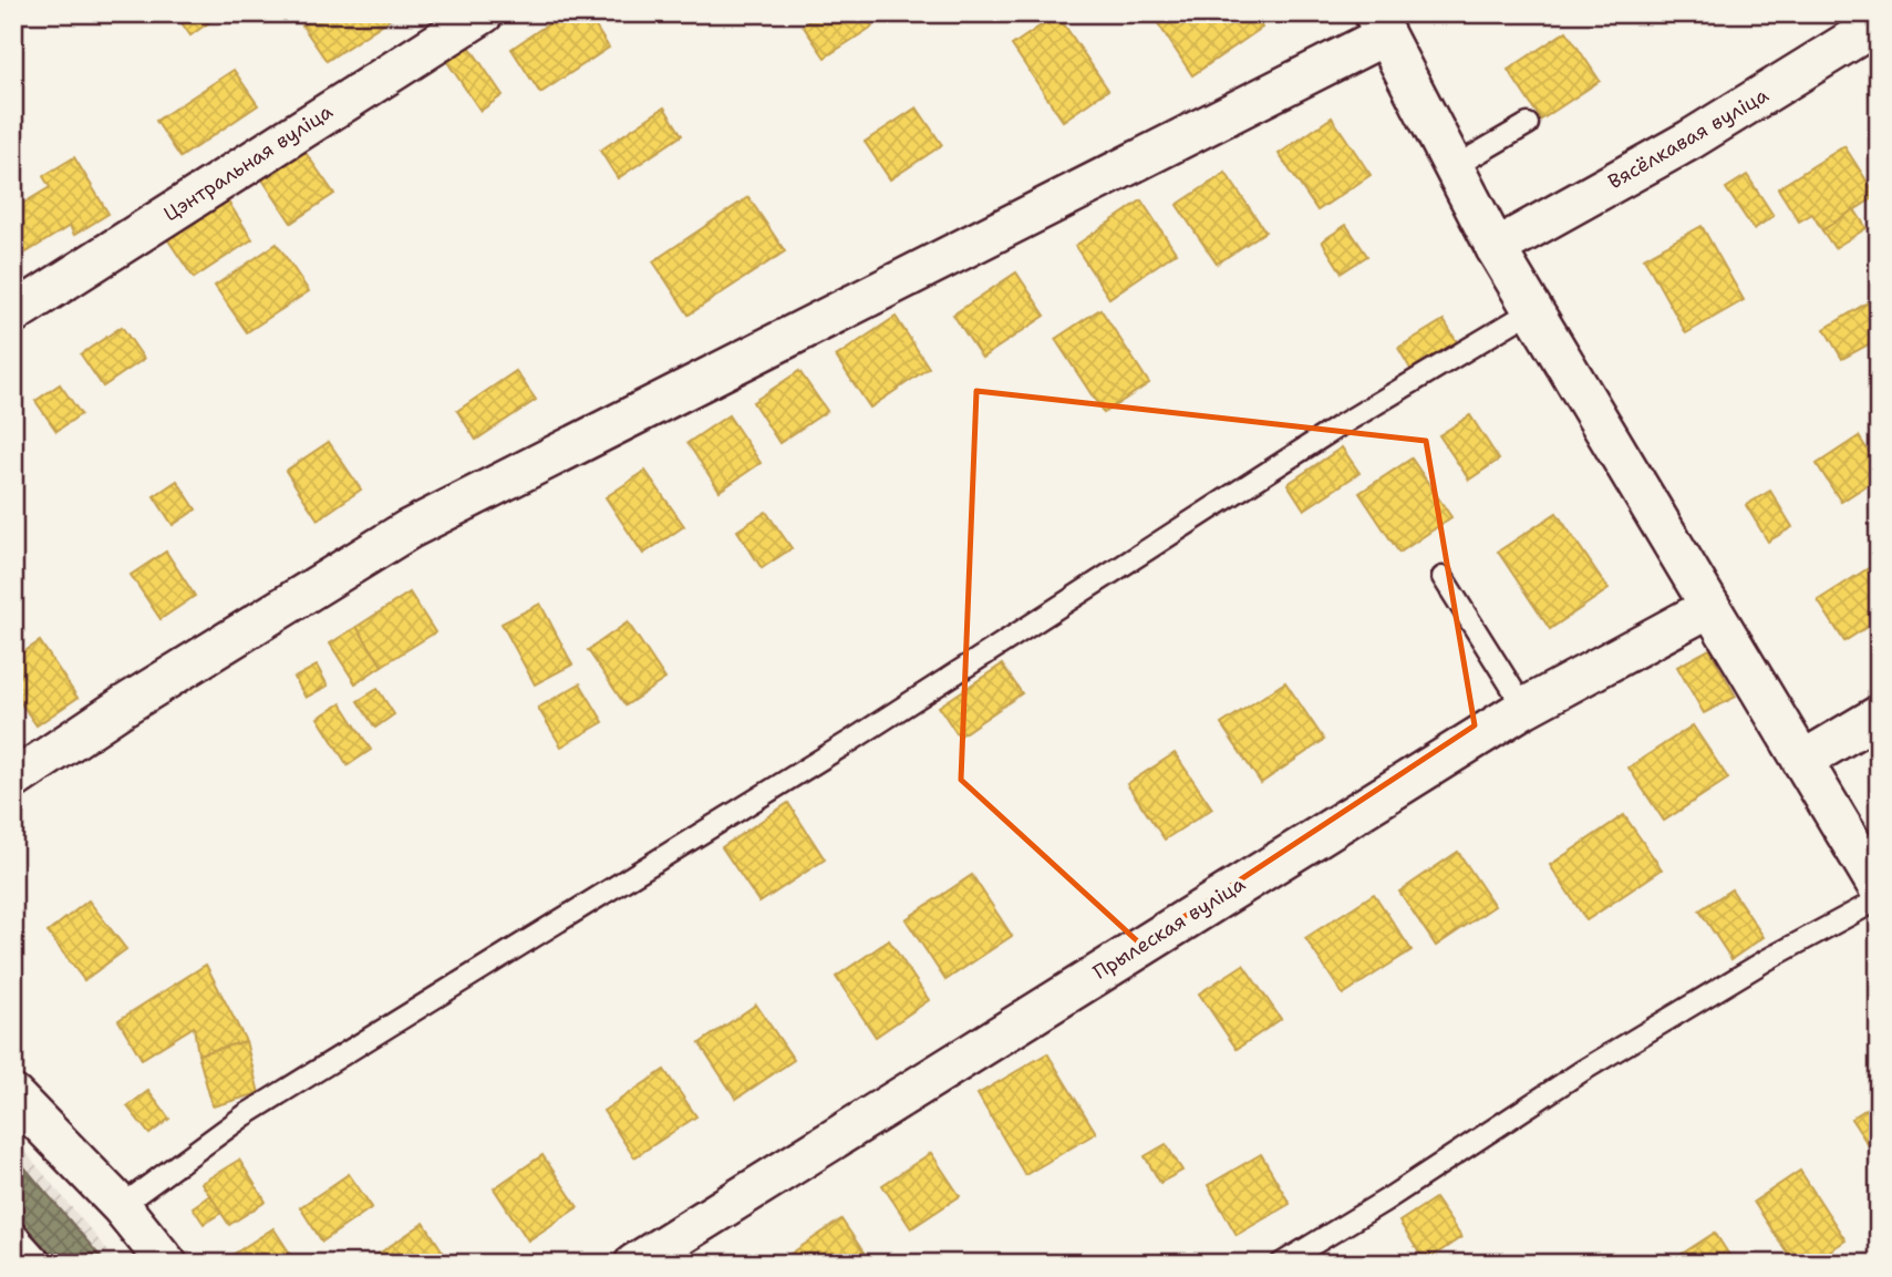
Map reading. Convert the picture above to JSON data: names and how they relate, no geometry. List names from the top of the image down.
{
  "streets": {
    "street": ["Вясёлкавая вуліца", "Цэнтральная вуліца", "Прылеская вуліца"]
  }
}
